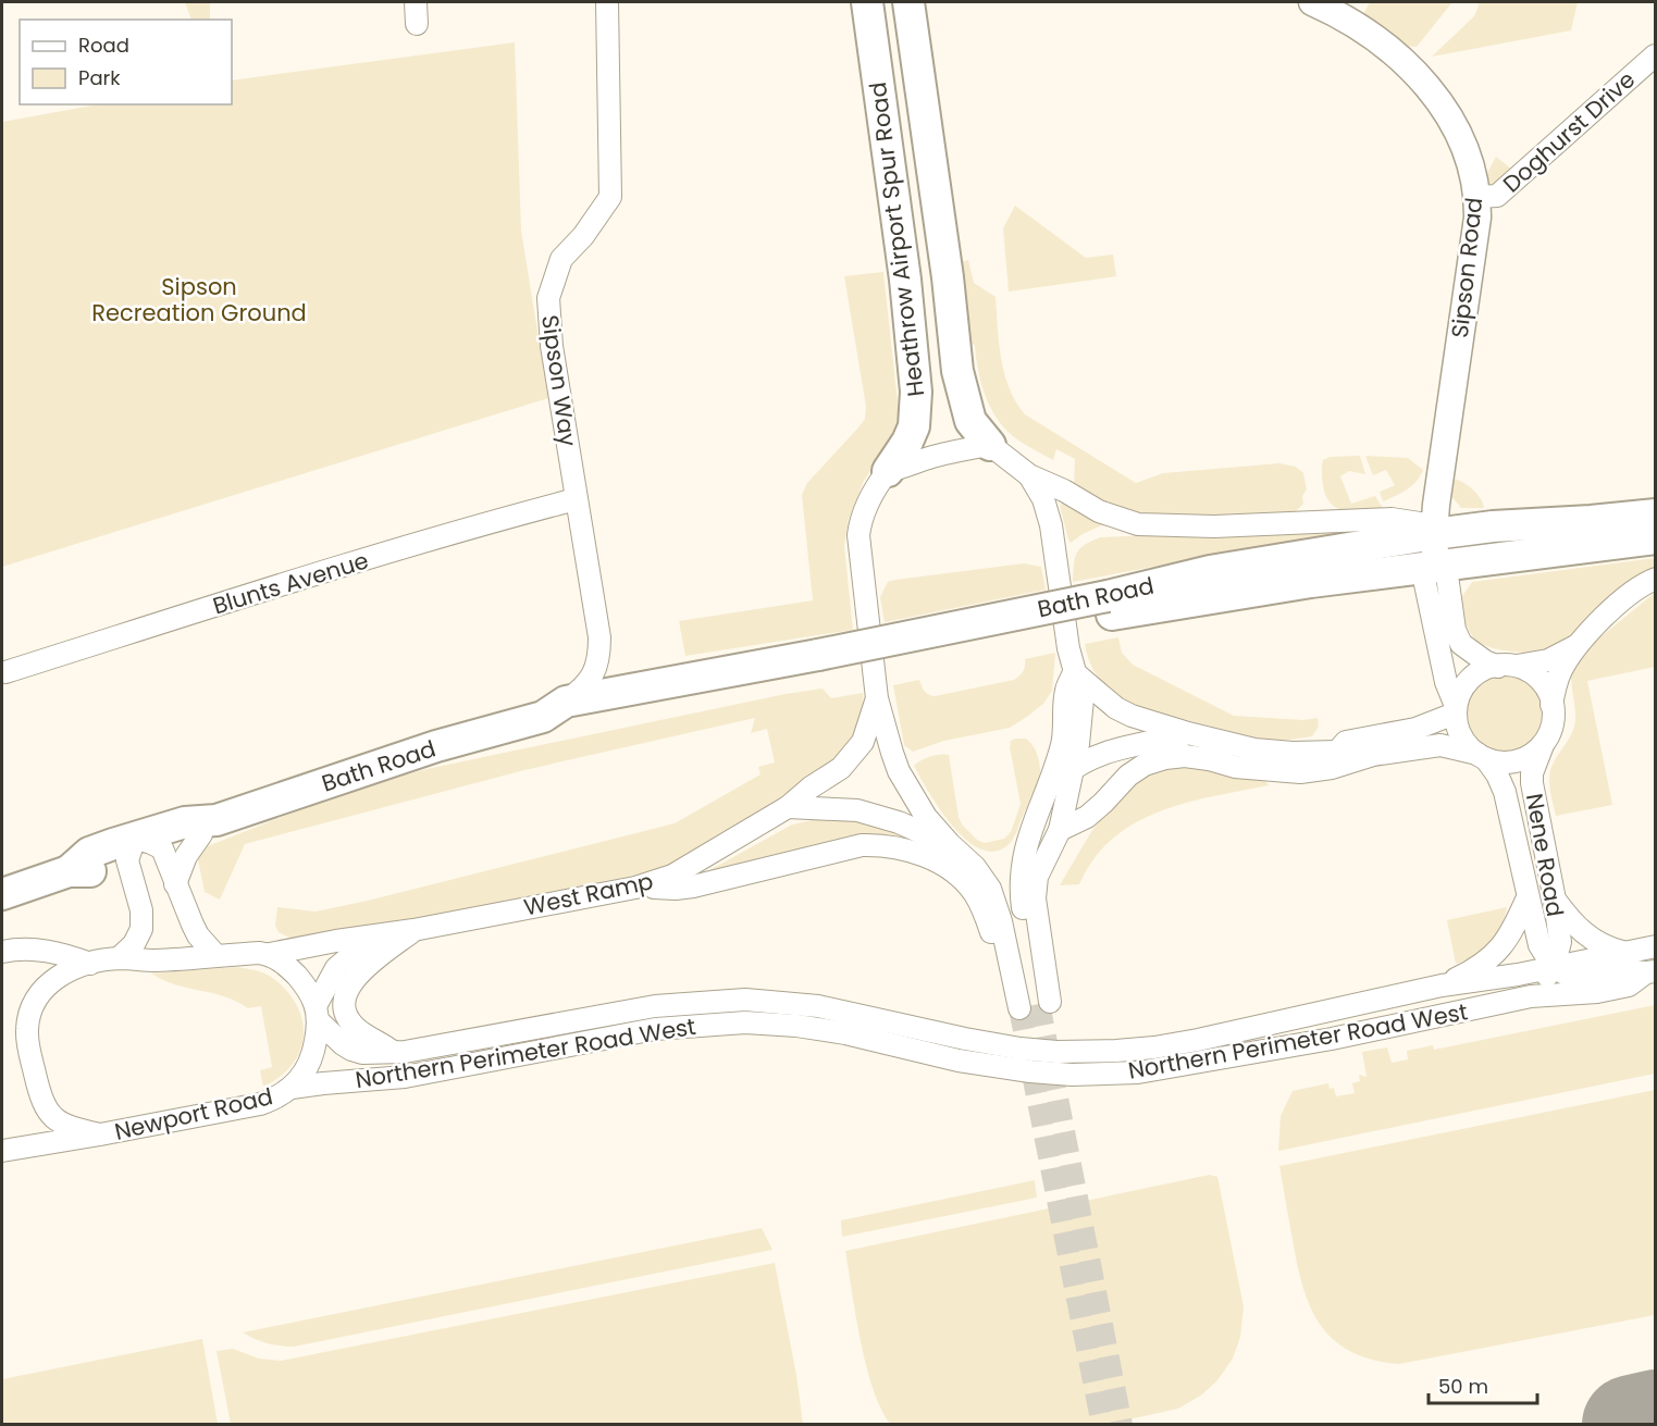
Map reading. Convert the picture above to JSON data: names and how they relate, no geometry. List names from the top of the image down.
{
  "streets": {
    "highway": ["Heathrow Airport Spur Road", "Bath Road"],
    "main road": ["Sipson Road"],
    "street": [
      "Doghurst Drive",
      "Sipson Way",
      "Blunts Avenue",
      "Nene Road",
      "West Ramp",
      "Northern Perimeter Road West",
      "Newport Road"
    ]
  },
  "crossings": [
    ["Doghurst Drive", "Sipson Road"],
    ["Sipson Road", "Bath Road"],
    ["Sipson Way", "Blunts Avenue"],
    ["Sipson Way", "Bath Road"],
    ["Nene Road", "Northern Perimeter Road West"],
    ["Northern Perimeter Road West", "Newport Road"]
  ],
  "parks": ["Sipson Recreation Ground"],
  "legend": ["Road", "Park"],
  "scale_bar": "50 m"
}
